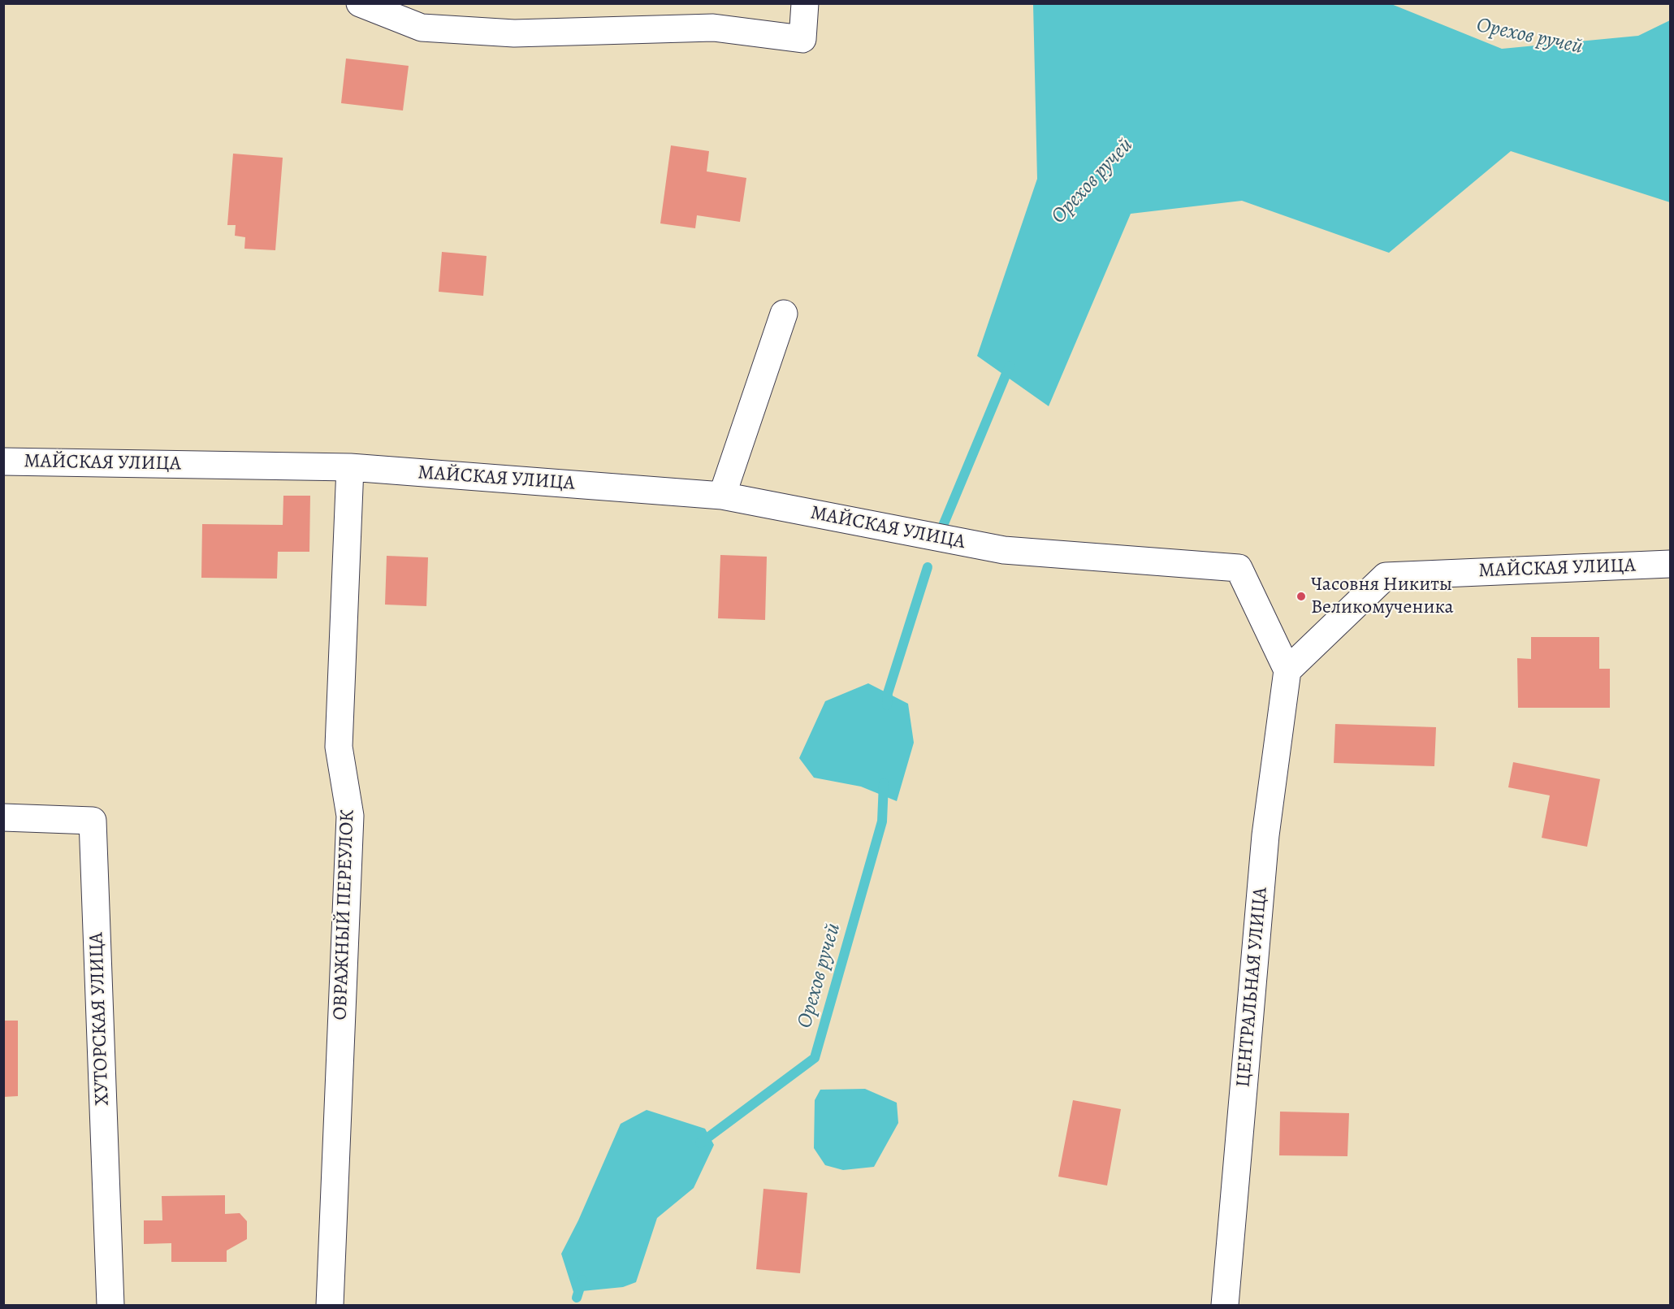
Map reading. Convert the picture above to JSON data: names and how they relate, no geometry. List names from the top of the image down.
{
  "streets": {
    "street": [
      "МАЙСКАЯ УЛИЦА",
      "ОВРАЖНЫЙ ПЕРЕУЛОК",
      "ЦЕНТРАЛЬНАЯ УЛИЦА",
      "ХУТОРСКАЯ УЛИЦА"
    ]
  },
  "crossings": [
    ["МАЙСКАЯ УЛИЦА", "ОВРАЖНЫЙ ПЕРЕУЛОК"],
    ["МАЙСКАЯ УЛИЦА", "ЦЕНТРАЛЬНАЯ УЛИЦА"]
  ],
  "water": ["Орехов ручей"],
  "places": ["Часовня Никиты Великомученика"]
}
